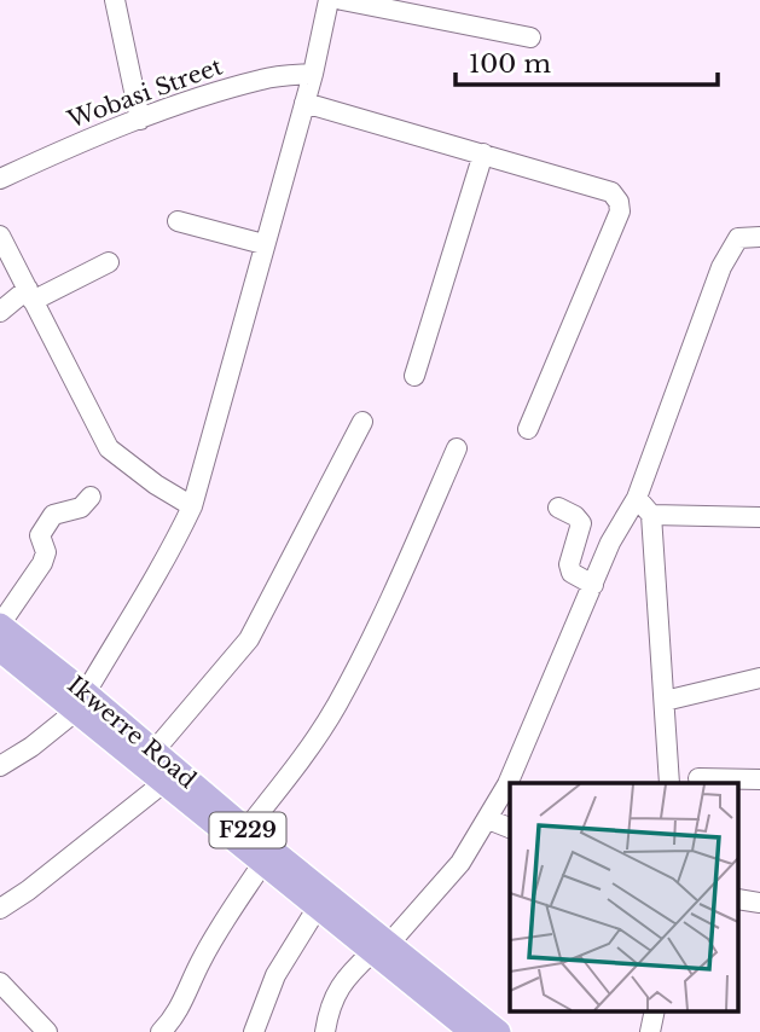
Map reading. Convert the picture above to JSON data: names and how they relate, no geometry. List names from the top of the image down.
{
  "streets": {
    "main road": ["Ikwerre Road", "F229"],
    "street": ["Wobasi Street"]
  },
  "scale_bar": "100 m"
}
